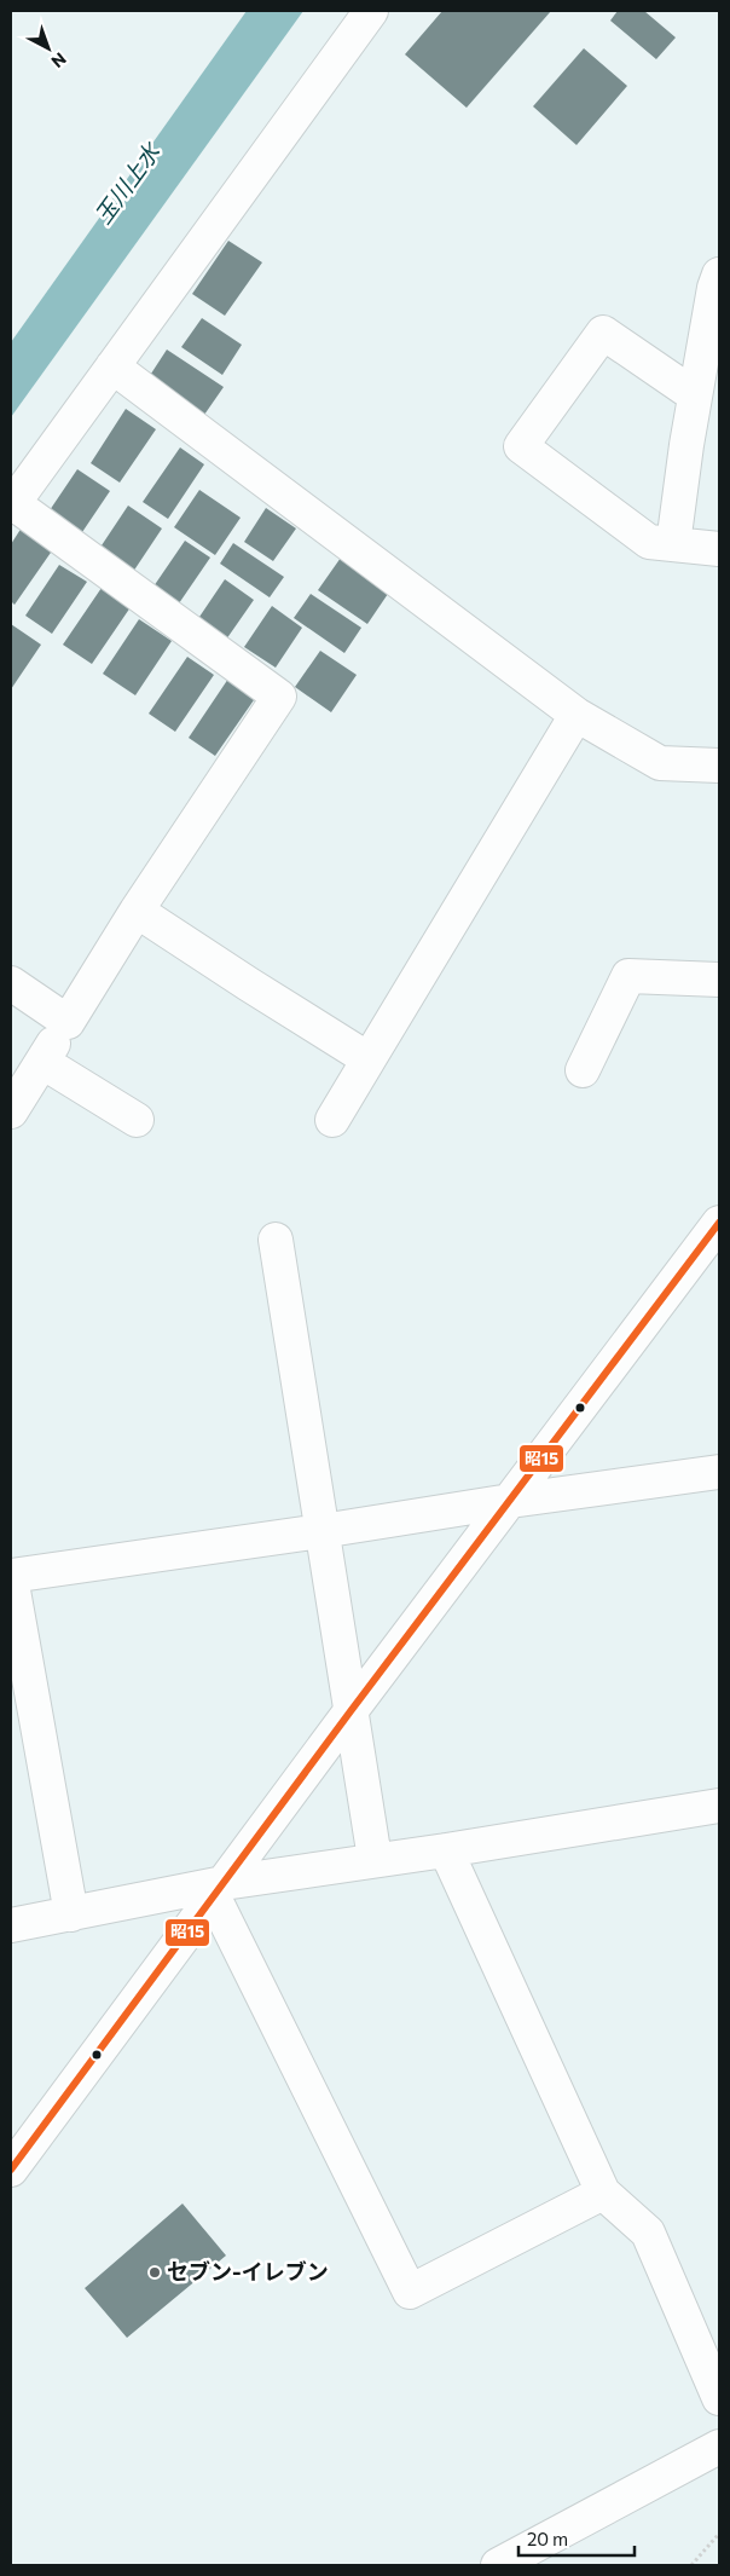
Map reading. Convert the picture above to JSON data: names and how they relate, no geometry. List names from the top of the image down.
{
  "water": ["玉川上水"],
  "places": ["セブン-イレブン"],
  "lines": ["transit line 昭15"],
  "scale_bar": "20 m",
  "north": "bottom right"
}
